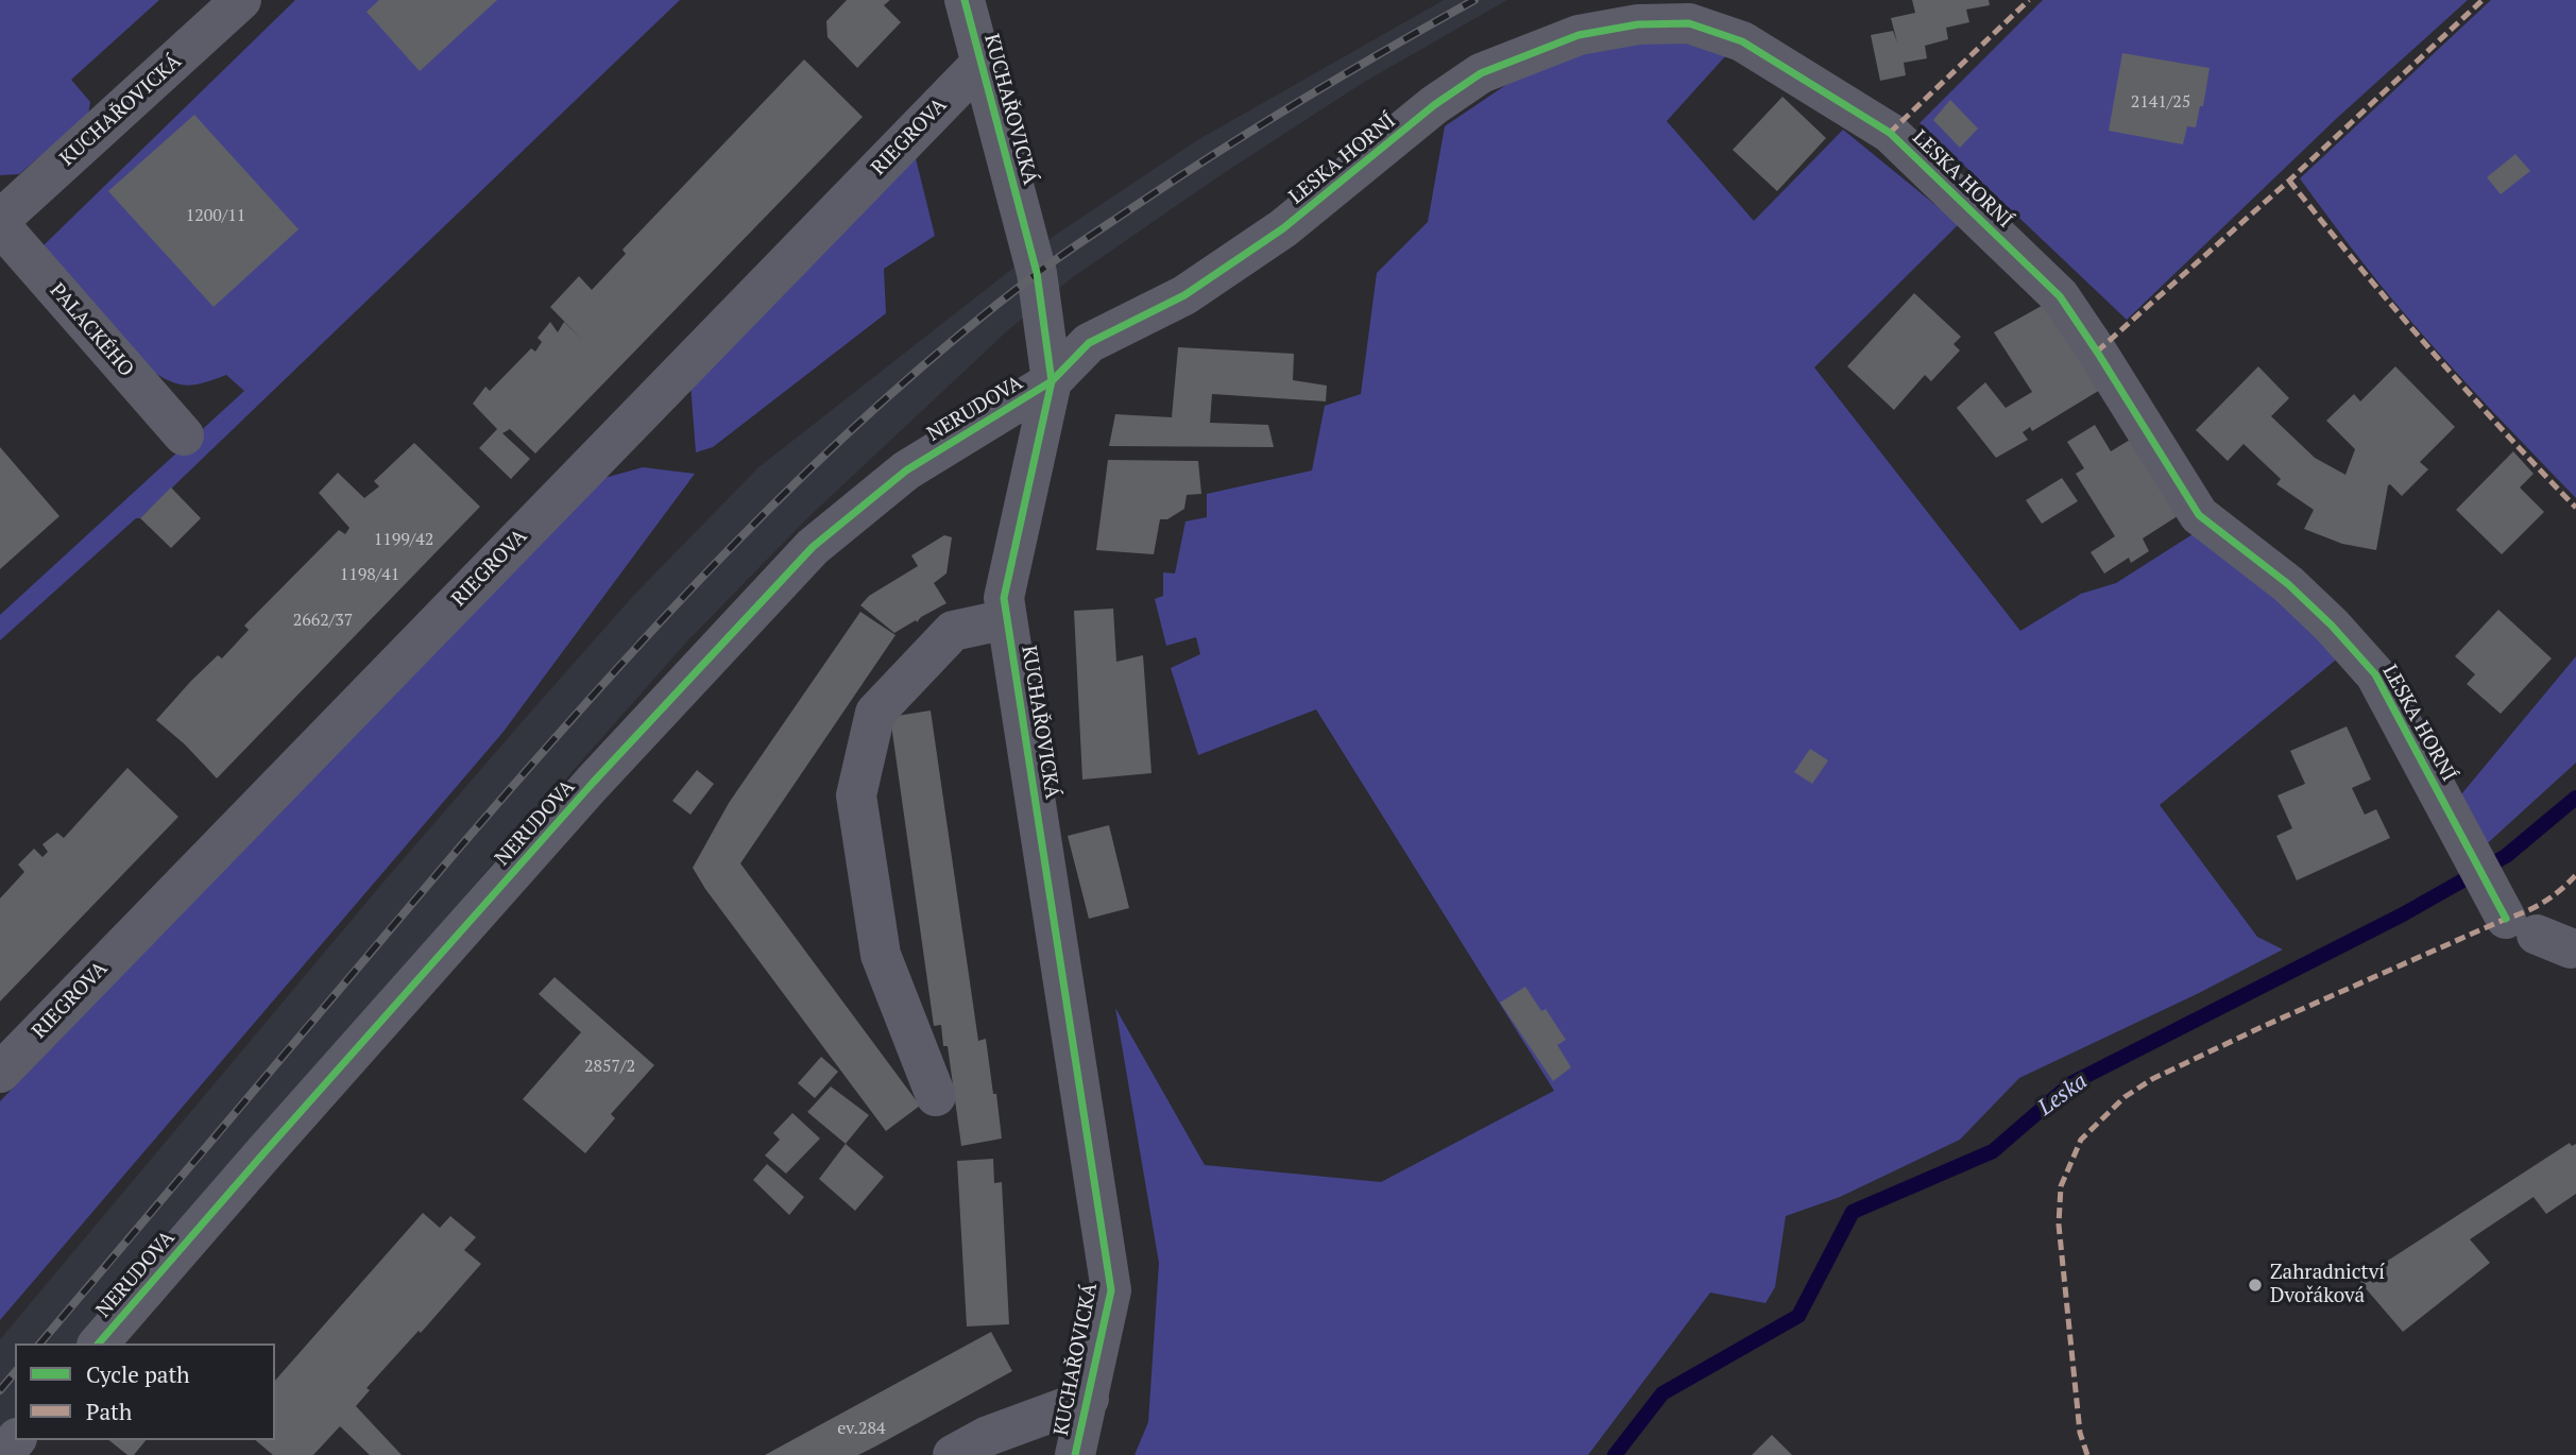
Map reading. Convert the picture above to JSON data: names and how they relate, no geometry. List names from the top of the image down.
{
  "streets": {
    "street": [
      "KUCHAŘOVICKÁ",
      "RIEGROVA",
      "LESKA HORNÍ",
      "PALACKÉHO",
      "NERUDOVA"
    ]
  },
  "crossings": [
    ["KUCHAŘOVICKÁ", "RIEGROVA"],
    ["KUCHAŘOVICKÁ", "LESKA HORNÍ"],
    ["KUCHAŘOVICKÁ", "PALACKÉHO"],
    ["KUCHAŘOVICKÁ", "NERUDOVA"],
    ["LESKA HORNÍ", "NERUDOVA"]
  ],
  "water": ["Leska"],
  "places": ["Zahradnictví Dvořáková"],
  "house_numbers": [
    "2141/25",
    "1200/11",
    "1199/42",
    "1198/41",
    "2662/37",
    "2857/2",
    "ev.284"
  ],
  "legend": ["Cycle path", "Path"]
}
